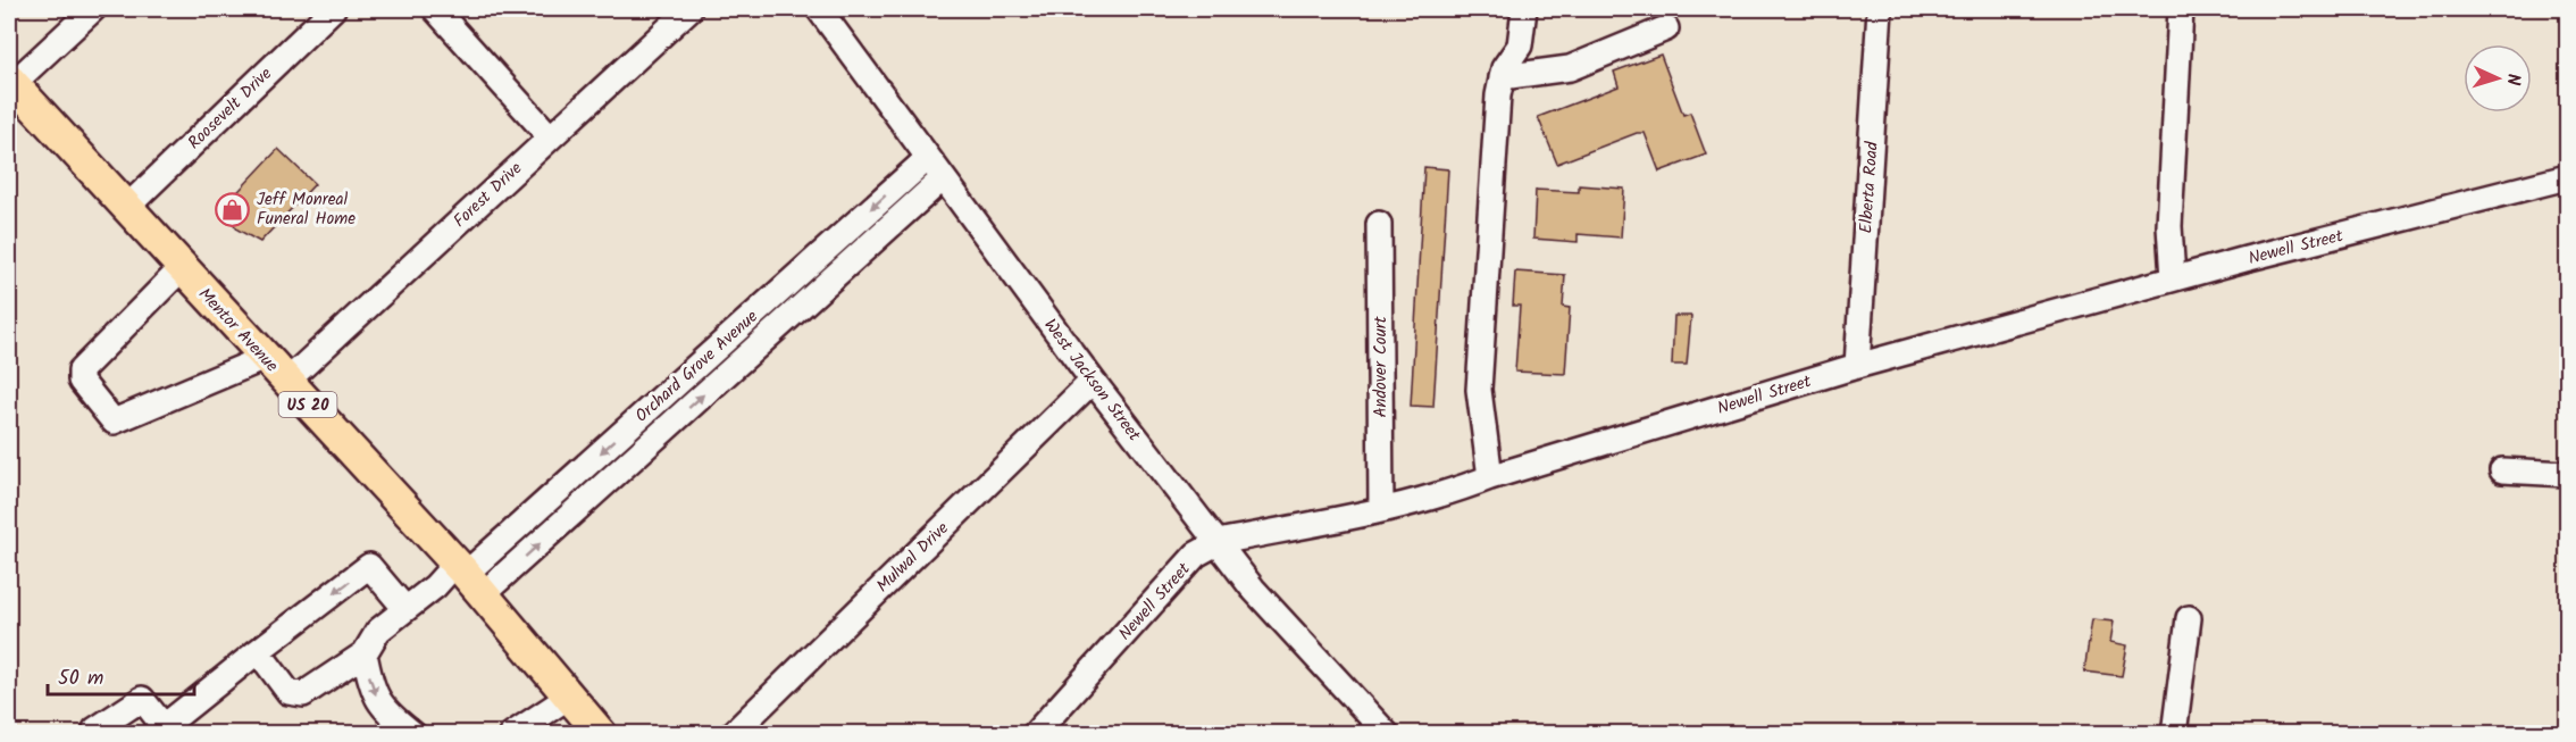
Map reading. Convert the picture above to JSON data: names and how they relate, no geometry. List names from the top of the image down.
{
  "streets": {
    "main road": ["Mentor Avenue", "US 20"],
    "street": [
      "Roosevelt Drive",
      "Elberta Road",
      "Forest Drive",
      "Newell Street",
      "Orchard Grove Avenue",
      "Andover Court",
      "West Jackson Street",
      "Mulwal Drive"
    ]
  },
  "crossings": [
    ["Roosevelt Drive", "Mentor Avenue"],
    ["Elberta Road", "Newell Street"],
    ["Forest Drive", "Mentor Avenue"],
    ["Newell Street", "Andover Court"],
    ["Newell Street", "West Jackson Street"],
    ["Mentor Avenue", "Orchard Grove Avenue"],
    ["Orchard Grove Avenue", "West Jackson Street"],
    ["West Jackson Street", "Mulwal Drive"]
  ],
  "places": {
    "shop": ["Jeff Monreal Funeral Home"]
  },
  "scale_bar": "50 m",
  "north": "right"
}
